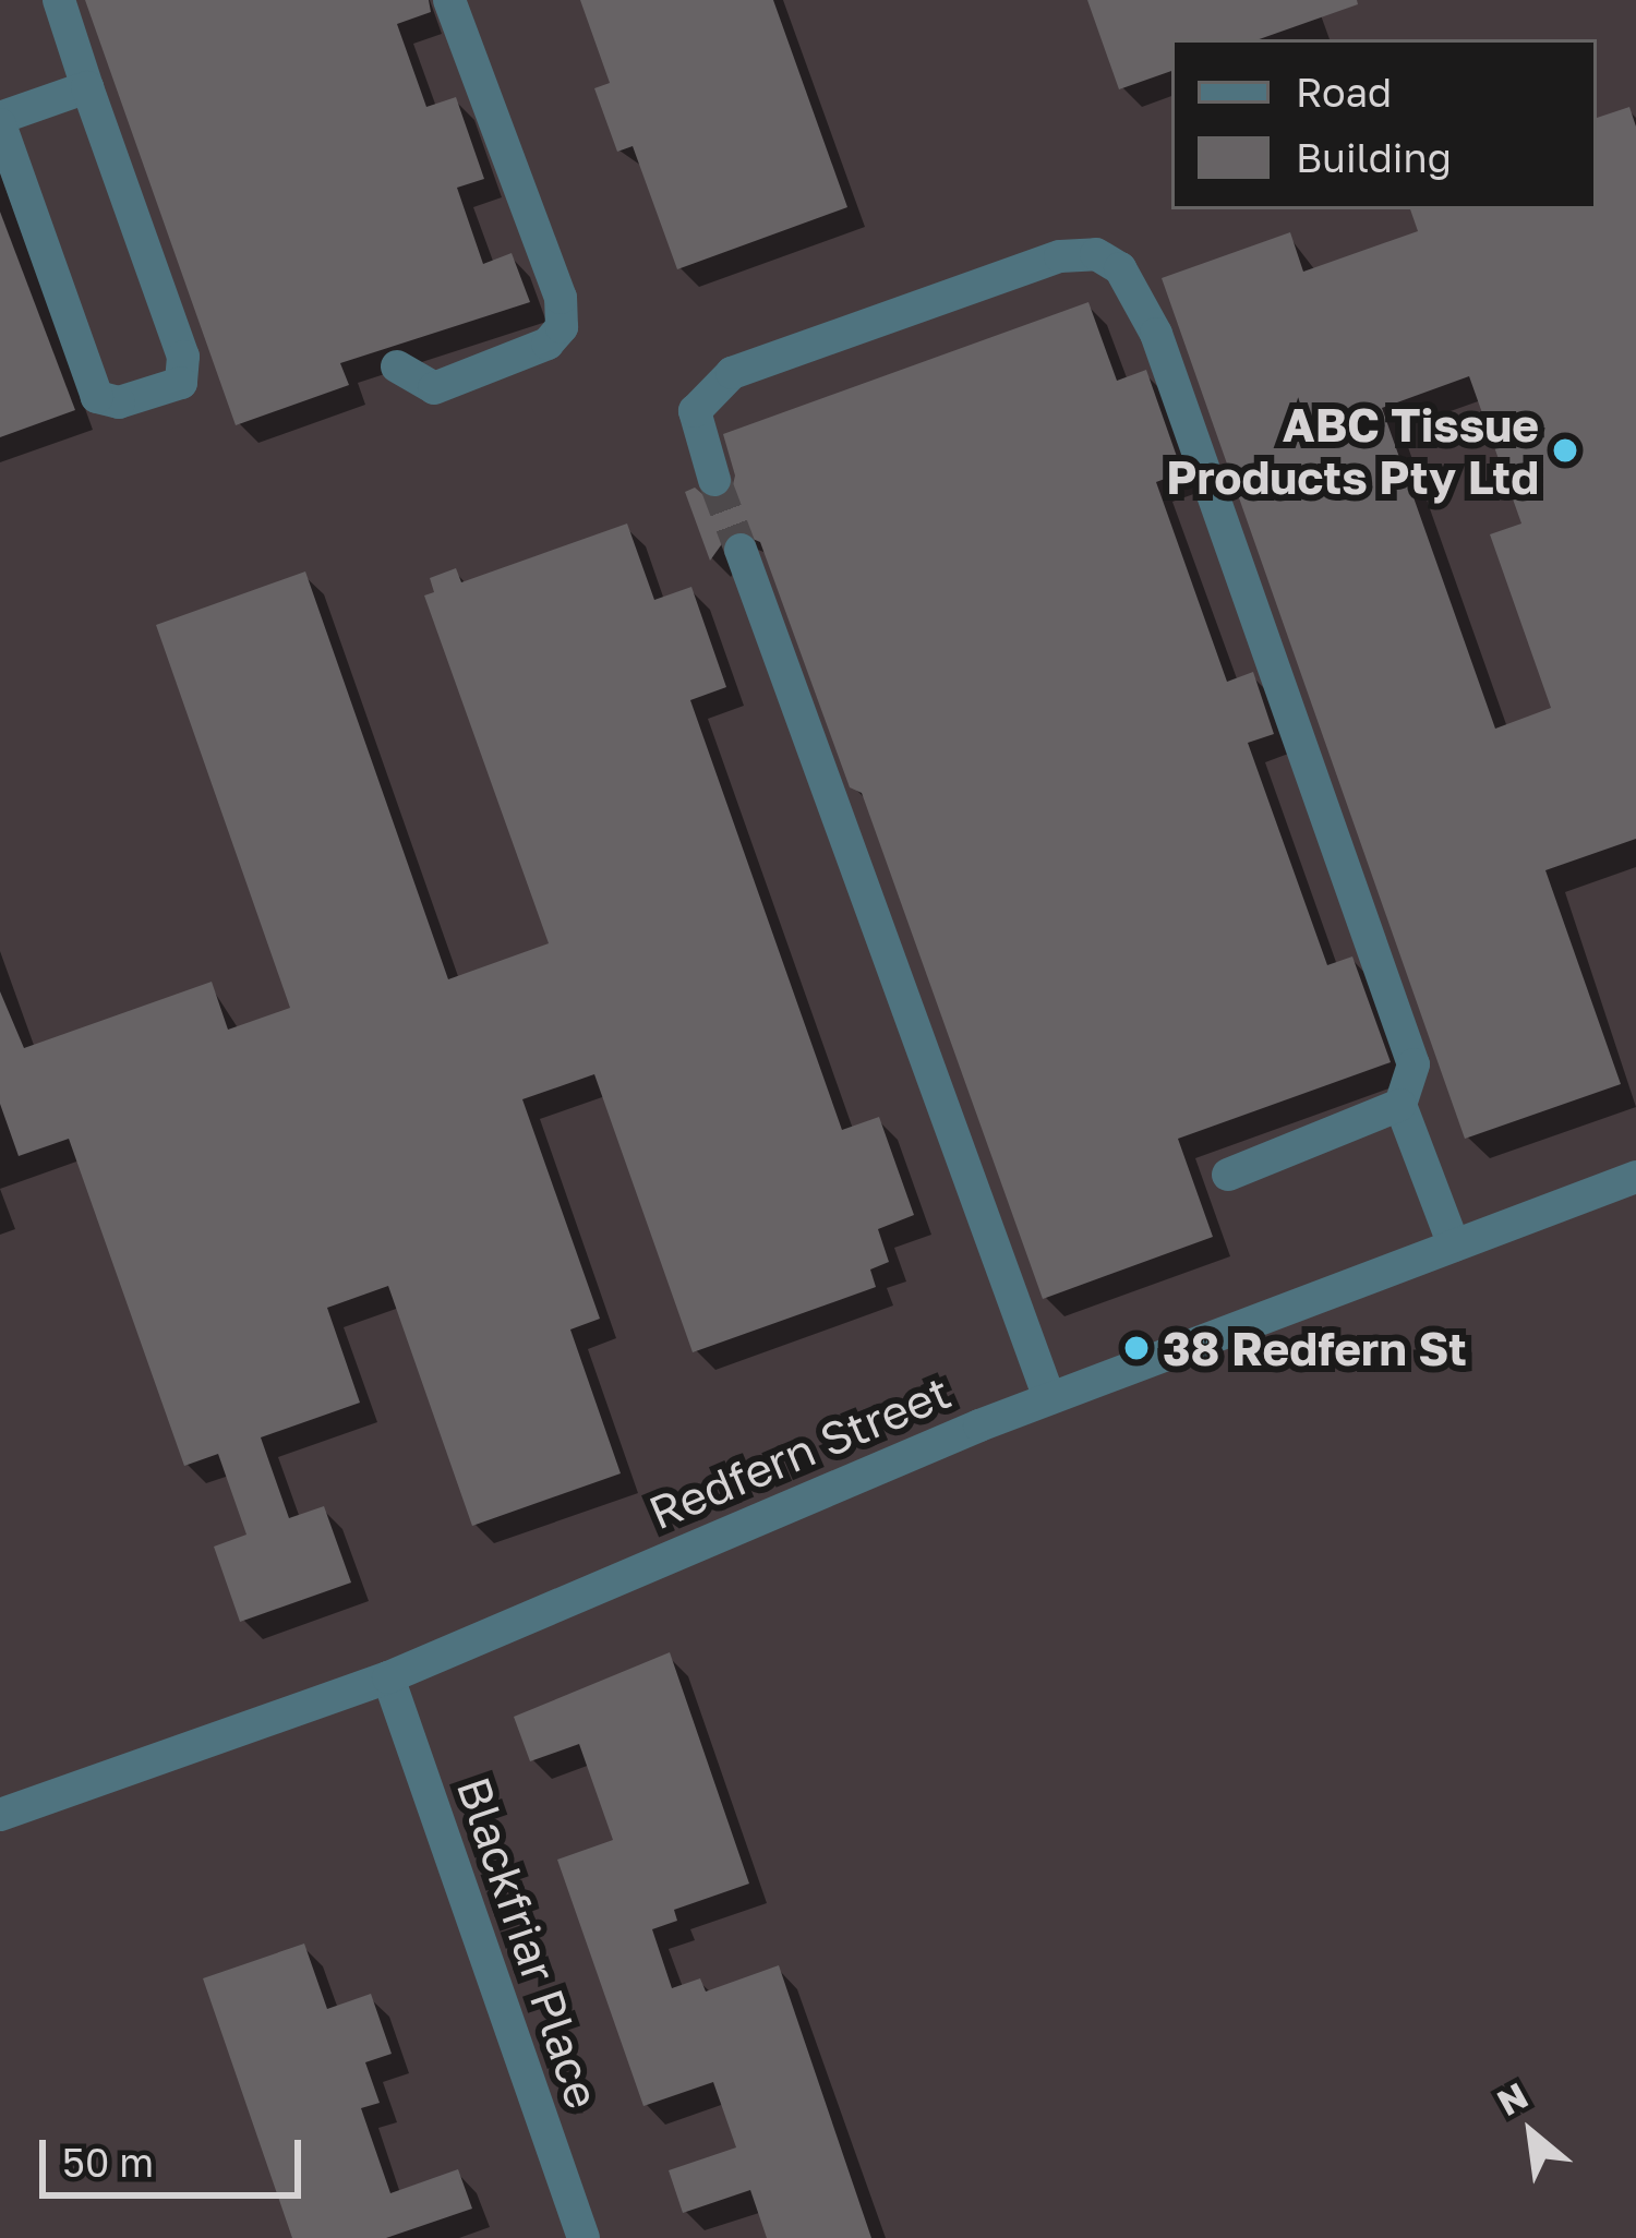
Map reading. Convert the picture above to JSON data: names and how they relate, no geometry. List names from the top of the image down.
{
  "streets": {
    "street": ["Redfern Street", "Blackfriar Place"]
  },
  "crossings": [
    ["Redfern Street", "Blackfriar Place"]
  ],
  "places": ["ABC Tissue Products Pty Ltd", "38 Redfern St"],
  "legend": ["Road", "Building"],
  "scale_bar": "50 m",
  "north": "top left"
}
